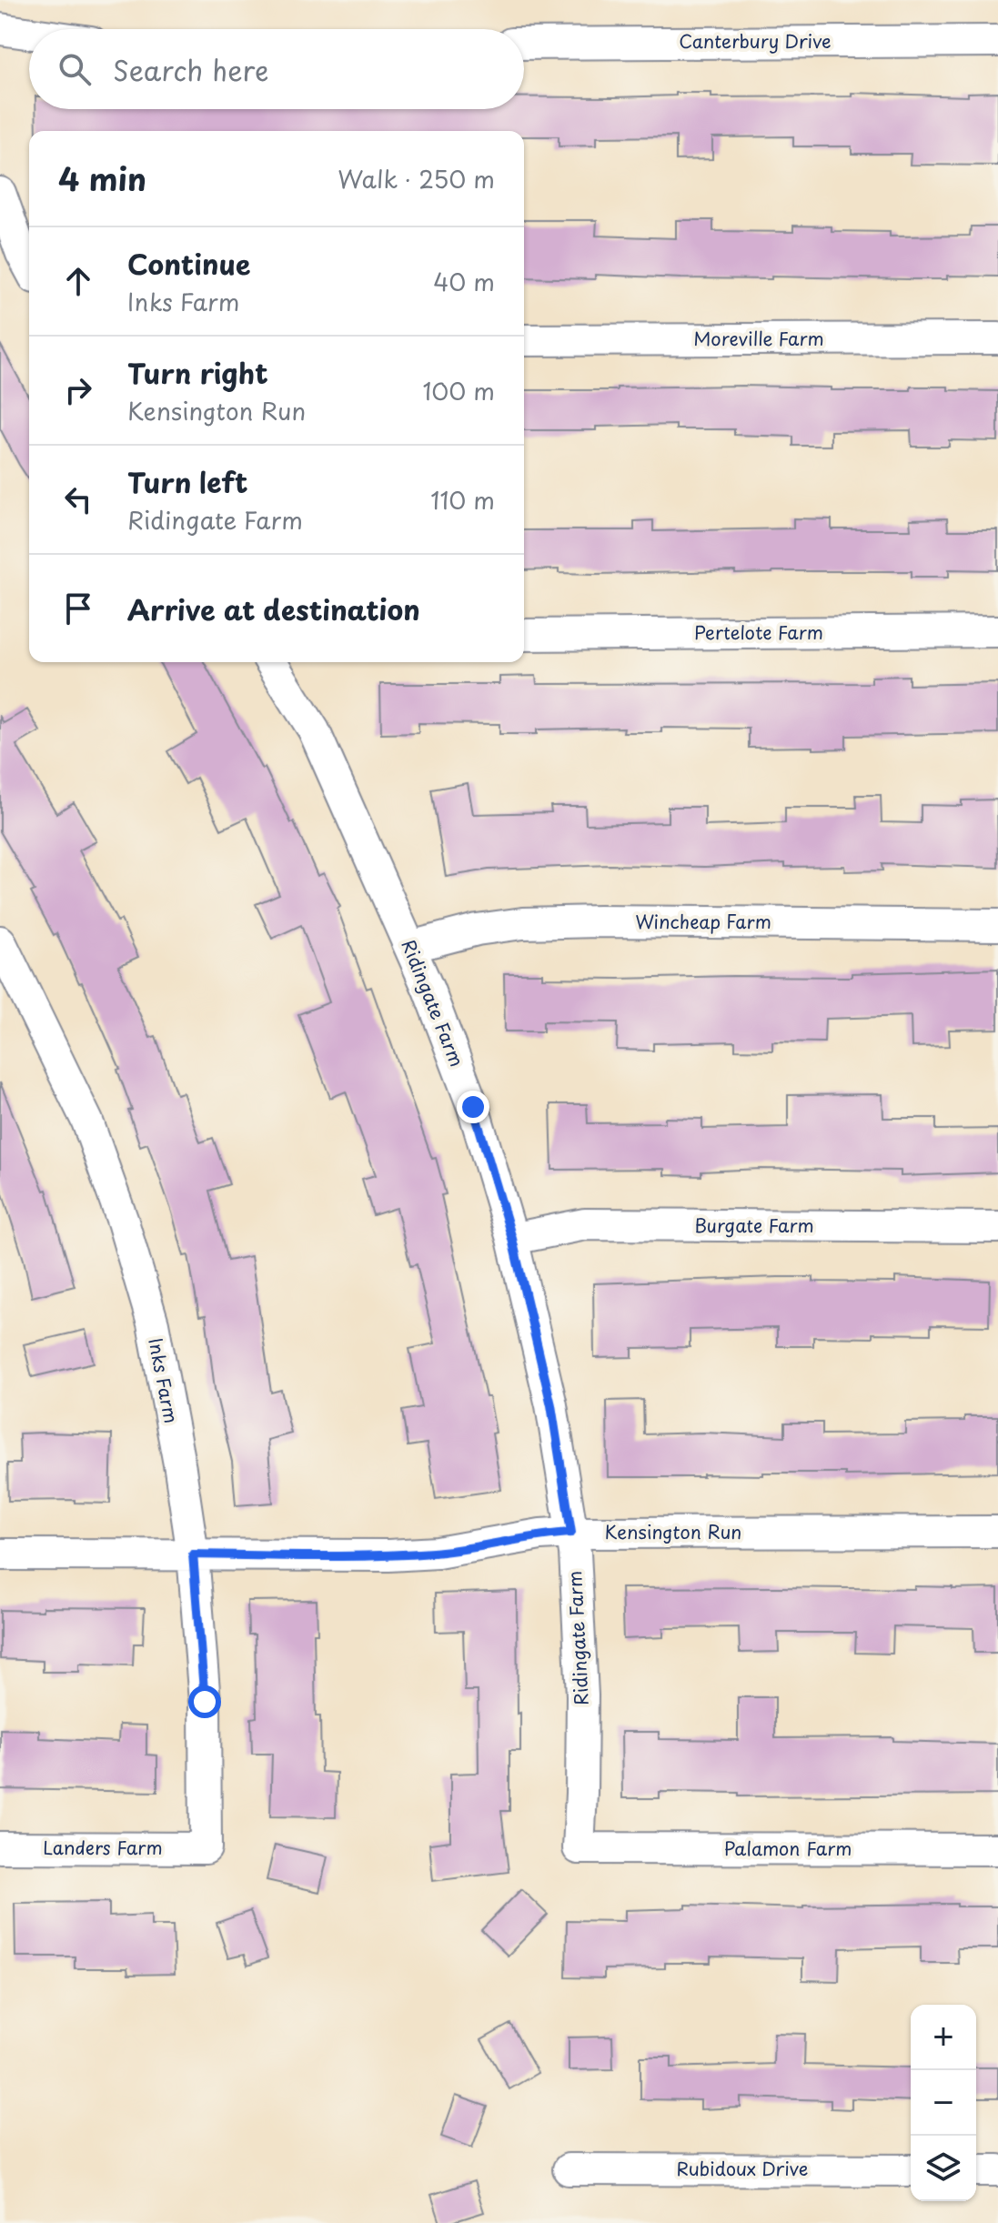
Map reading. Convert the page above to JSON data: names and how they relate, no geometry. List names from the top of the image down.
{
  "streets": {
    "street": [
      "Canterbury Drive",
      "Moreville Farm",
      "Pertelote Farm",
      "Wincheap Farm",
      "Ridingate Farm",
      "Burgate Farm",
      "Inks Farm",
      "Kensington Run",
      "Landers Farm",
      "Palamon Farm",
      "Rubidoux Drive"
    ]
  },
  "crossings": [
    ["Wincheap Farm", "Ridingate Farm"],
    ["Ridingate Farm", "Burgate Farm"],
    ["Ridingate Farm", "Kensington Run"],
    ["Ridingate Farm", "Palamon Farm"],
    ["Inks Farm", "Kensington Run"],
    ["Inks Farm", "Landers Farm"]
  ],
  "page": {
    "search": "Search here",
    "heading": ["4 min", "Walk · 250 m"],
    "list": [
      ["Continue", "Inks Farm", "40 m"],
      ["Turn right", "Kensington Run", "100 m"],
      ["Turn left", "Ridingate Farm", "110 m"],
      "Arrive at destination"
    ],
    "map_buttons": ["+", "−"]
  }
}
